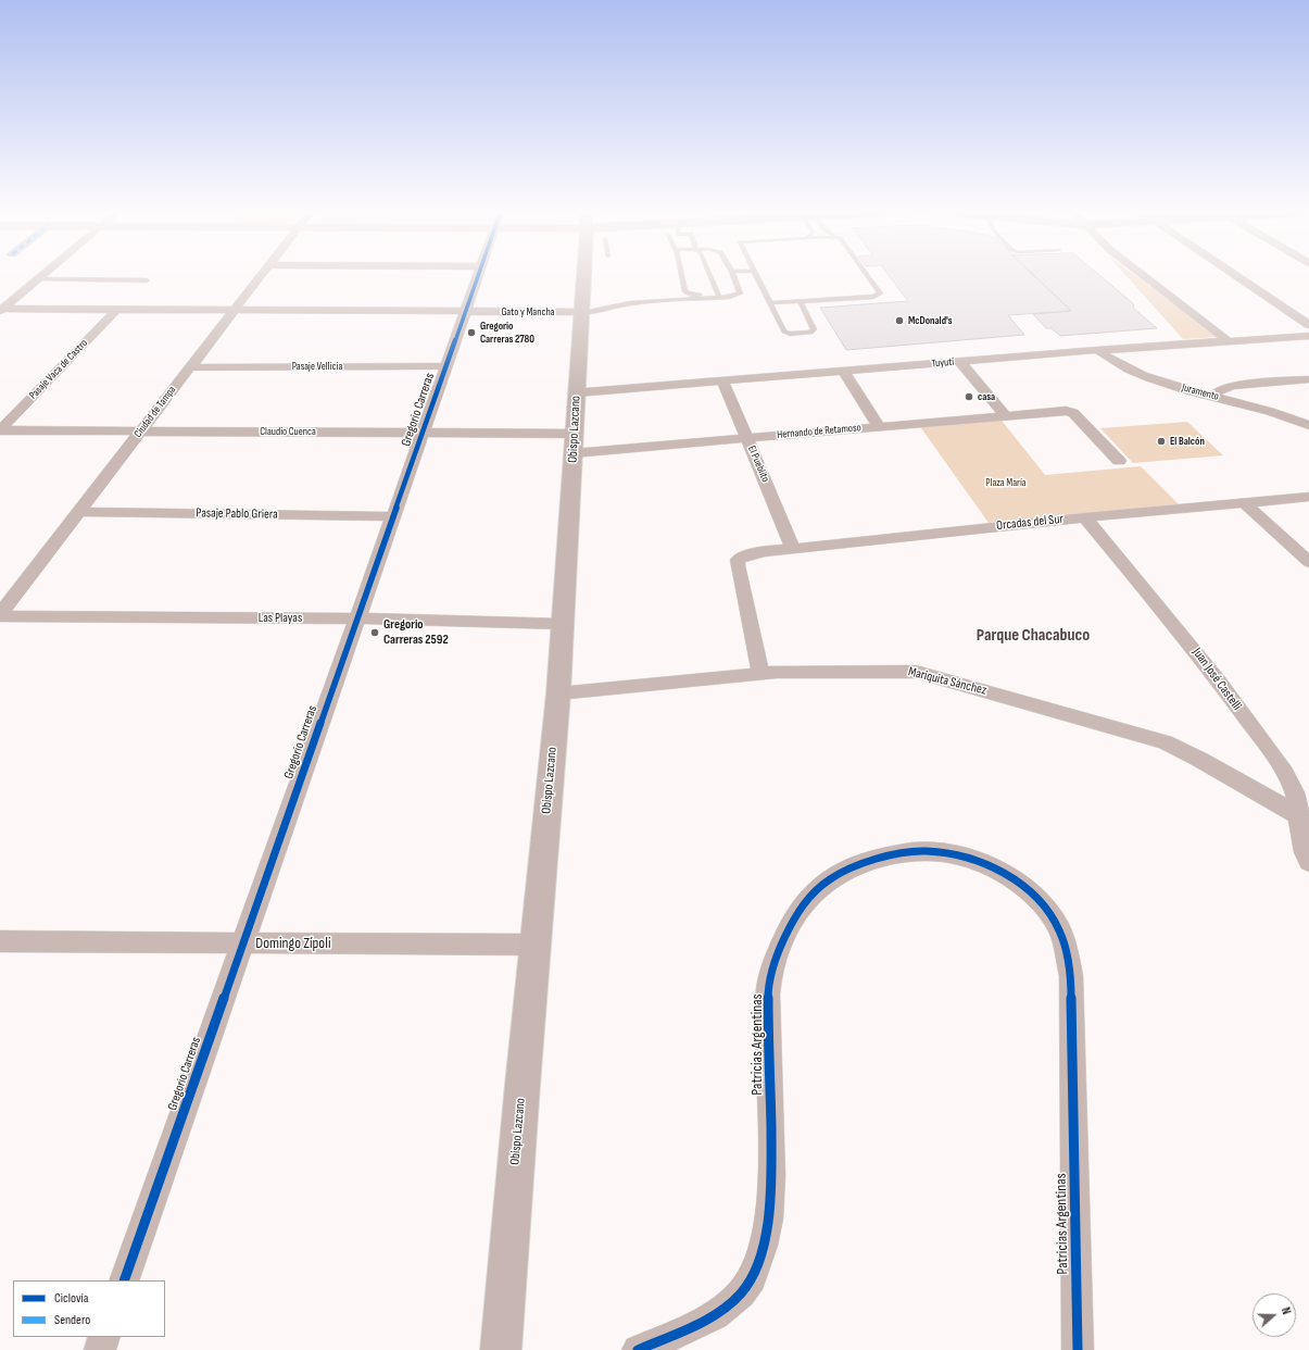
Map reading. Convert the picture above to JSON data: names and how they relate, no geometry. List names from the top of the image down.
{
  "streets": {
    "main road": ["Obispo Lazcano"],
    "street": [
      "Gato y Mancha",
      "Tuyutí",
      "Pasaje Vellicia",
      "Pasaje Vaca de Castro",
      "Juramento",
      "Gregorio Carreras",
      "Ciudad de Tampa",
      "Claudio Cuenca",
      "Hernando de Retamoso",
      "El Pueblito",
      "Pasaje Pablo Griera",
      "Orcadas del Sur",
      "Las Playas",
      "Juan José Castelli",
      "Mariquita Sánchez",
      "Domingo Zípoli",
      "Patricias Argentinas"
    ]
  },
  "crossings": [
    ["Gato y Mancha", "Pasaje Vaca de Castro"],
    ["Gato y Mancha", "Gregorio Carreras"],
    ["Gato y Mancha", "Ciudad de Tampa"],
    ["Gato y Mancha", "Obispo Lazcano"],
    ["Tuyutí", "Juramento"],
    ["Tuyutí", "Obispo Lazcano"],
    ["Tuyutí", "El Pueblito"],
    ["Pasaje Vellicia", "Gregorio Carreras"],
    ["Pasaje Vellicia", "Ciudad de Tampa"],
    ["Pasaje Vaca de Castro", "Claudio Cuenca"],
    ["Gregorio Carreras", "Claudio Cuenca"],
    ["Gregorio Carreras", "Pasaje Pablo Griera"],
    ["Gregorio Carreras", "Las Playas"],
    ["Gregorio Carreras", "Domingo Zípoli"],
    ["Ciudad de Tampa", "Claudio Cuenca"],
    ["Ciudad de Tampa", "Pasaje Pablo Griera"],
    ["Ciudad de Tampa", "Las Playas"],
    ["Obispo Lazcano", "Claudio Cuenca"],
    ["Obispo Lazcano", "Hernando de Retamoso"],
    ["Obispo Lazcano", "Las Playas"],
    ["Obispo Lazcano", "Mariquita Sánchez"],
    ["Obispo Lazcano", "Domingo Zípoli"],
    ["Hernando de Retamoso", "El Pueblito"],
    ["El Pueblito", "Orcadas del Sur"],
    ["Orcadas del Sur", "Juan José Castelli"],
    ["Orcadas del Sur", "Mariquita Sánchez"],
    ["Juan José Castelli", "Mariquita Sánchez"]
  ],
  "districts": ["Parque Chacabuco"],
  "parks": ["Plaza María"],
  "places": [
    "McDonald's",
    "Gregorio Carreras 2780",
    "casa",
    "El Balcón",
    "Gregorio Carreras 2592"
  ],
  "legend": ["Ciclovía", "Sendero"],
  "north": "right"
}
